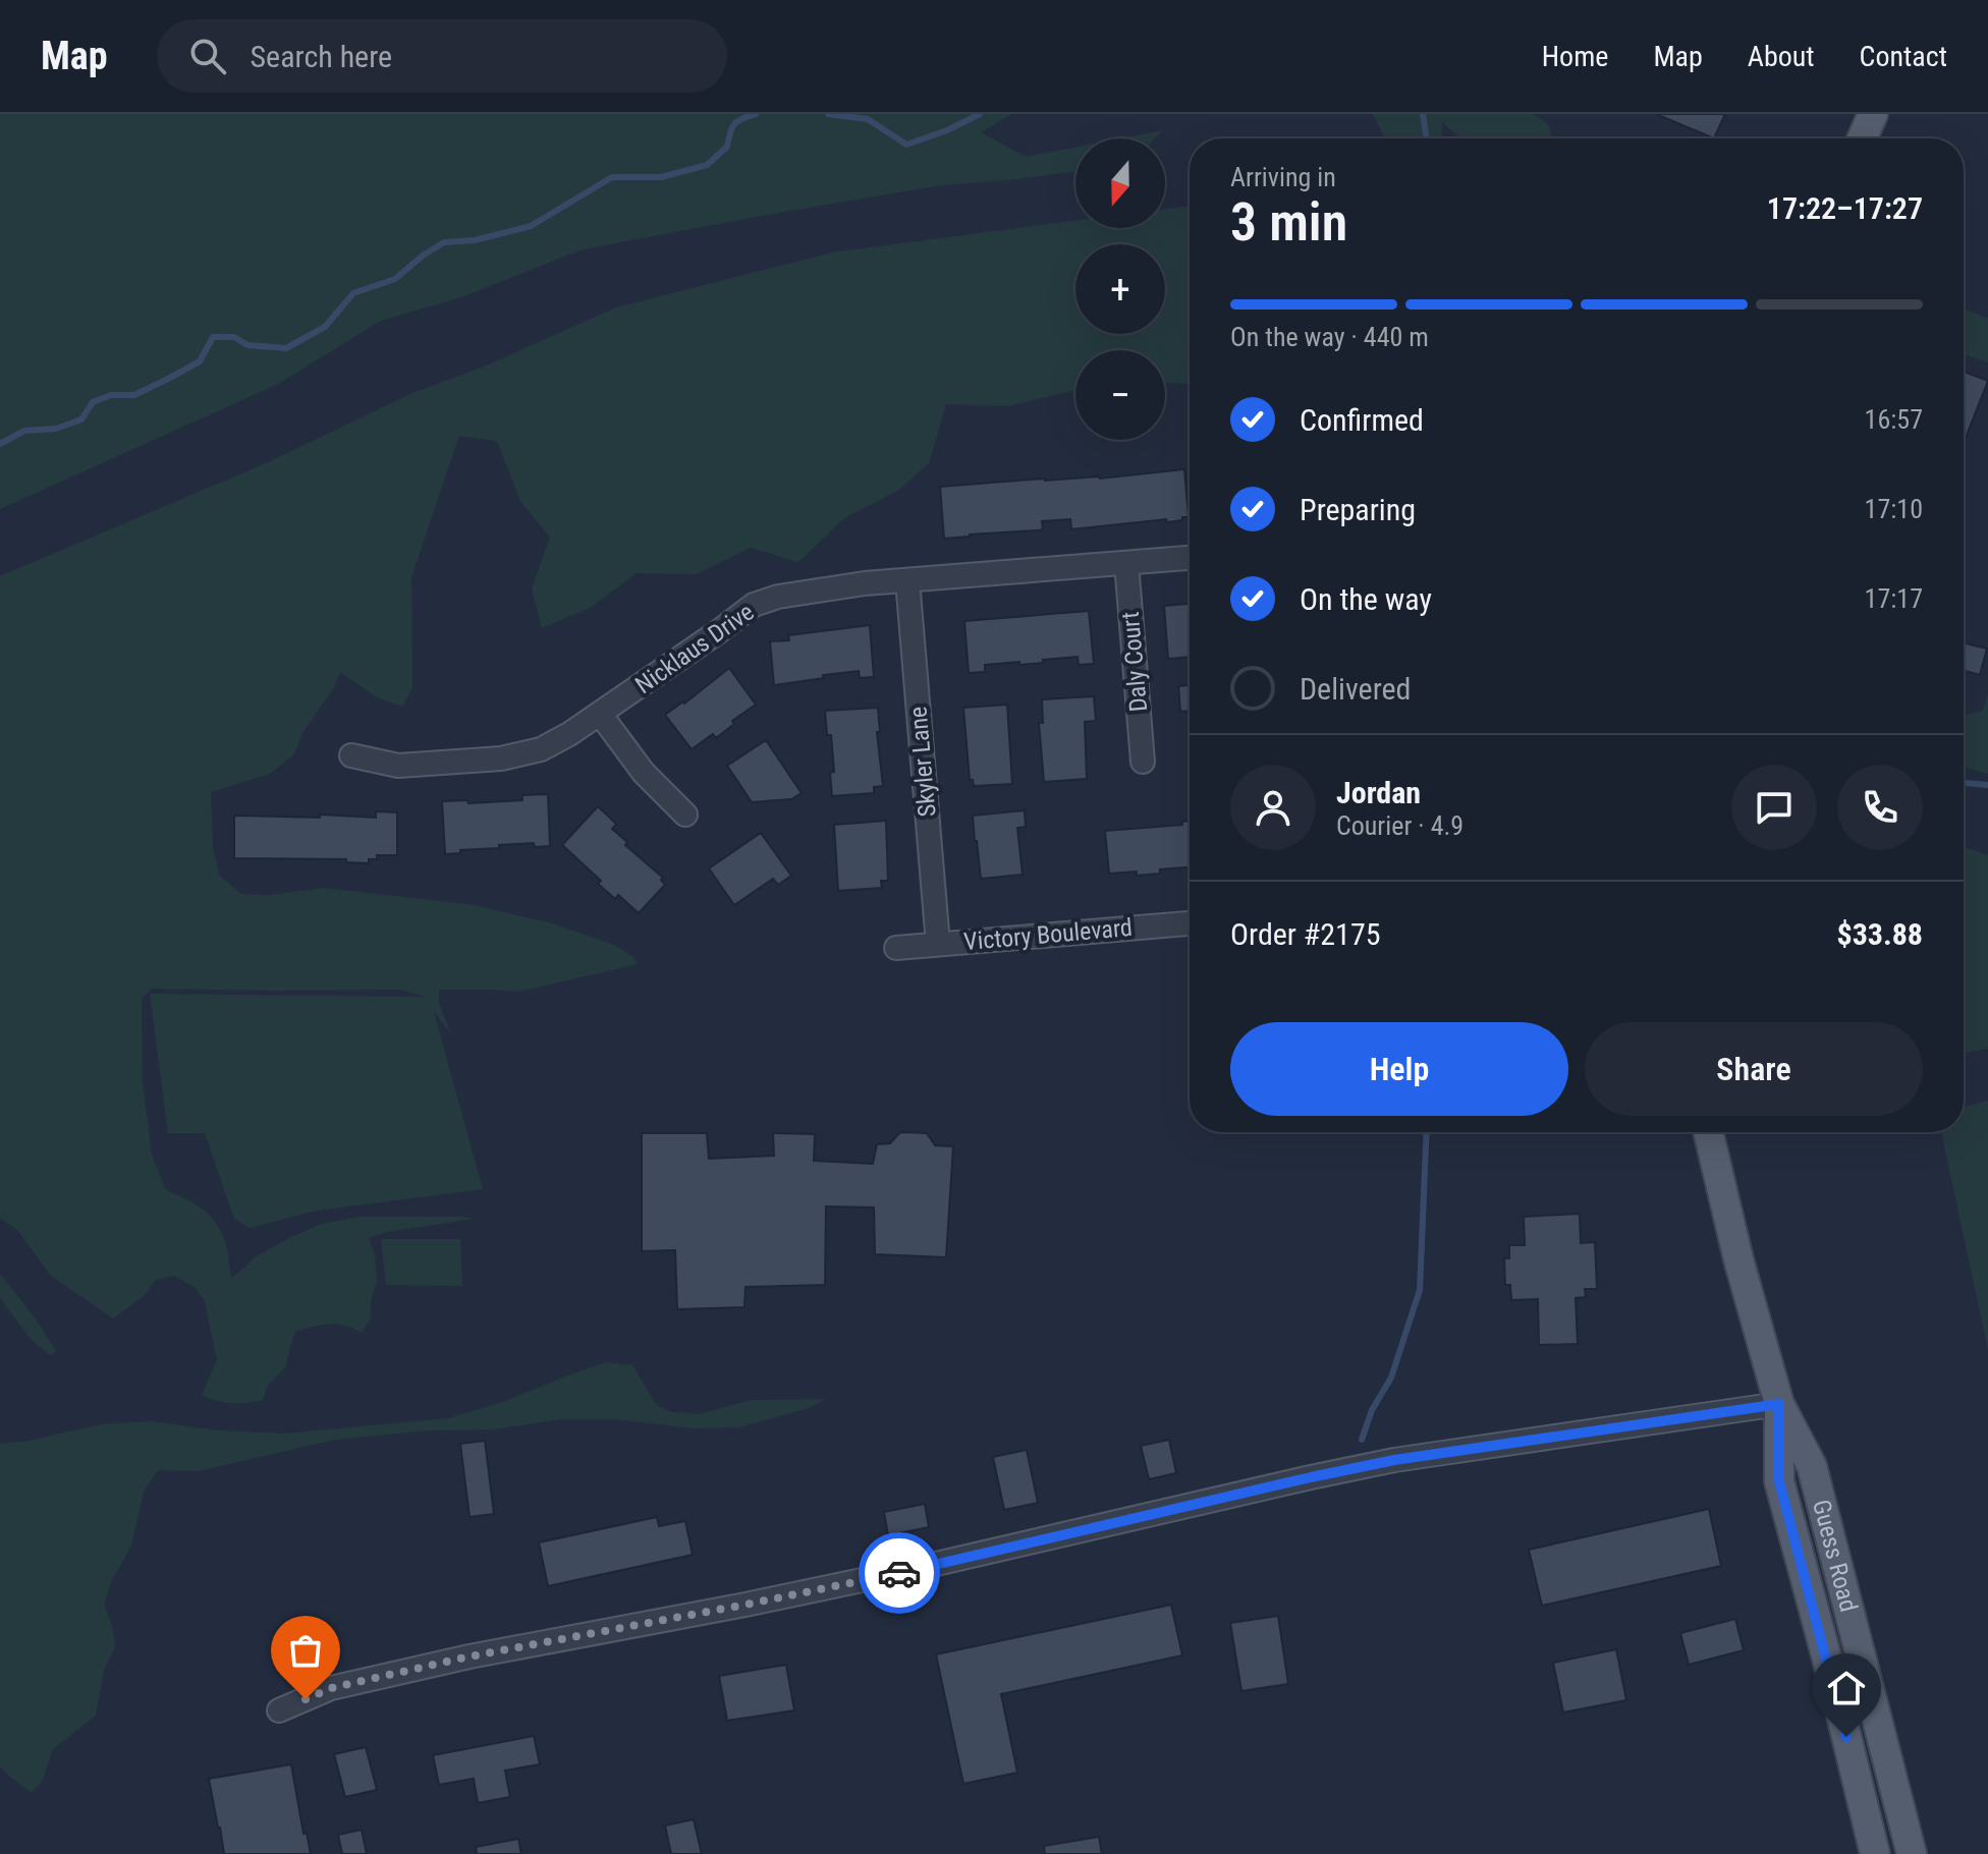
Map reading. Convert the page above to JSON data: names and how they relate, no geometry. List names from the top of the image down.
{
  "streets": {
    "main road": ["Guess Road"],
    "street": [
      "Nicklaus Drive",
      "Daly Court",
      "Skyler Lane",
      "Victory Boulevard"
    ]
  },
  "crossings": [
    ["Nicklaus Drive", "Daly Court"],
    ["Nicklaus Drive", "Skyler Lane"],
    ["Skyler Lane", "Victory Boulevard"]
  ],
  "north": "bottom",
  "page": {
    "header": "Map",
    "search": "Search here",
    "nav": [
      "Home",
      "Map",
      "About",
      "Contact"
    ],
    "map_buttons": ["+", "−"],
    "heading": ["3 min", "Arriving in", "17:22–17:27"],
    "panel": [
      "Jordan",
      "Courier · 4.9",
      "Order #2175",
      "$33.88"
    ],
    "bar": "On the way · 440 m",
    "list": [
      ["Confirmed", "16:57"],
      ["Preparing", "17:10"],
      ["On the way", "17:17"],
      "Delivered"
    ],
    "buttons": ["Help", "Share"]
  }
}
